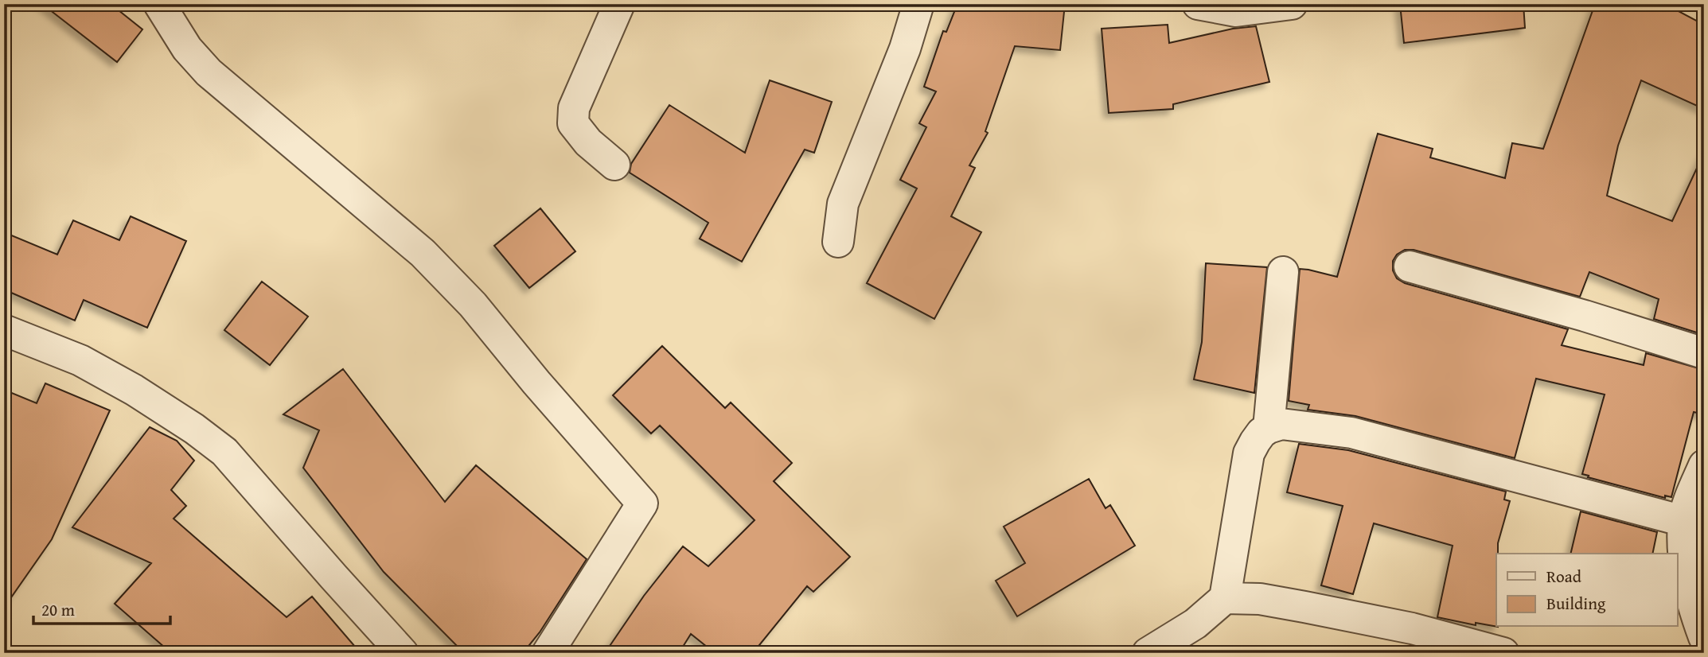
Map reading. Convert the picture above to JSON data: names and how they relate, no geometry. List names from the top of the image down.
{
  "legend": ["Road", "Building"],
  "scale_bar": "20 m"
}
